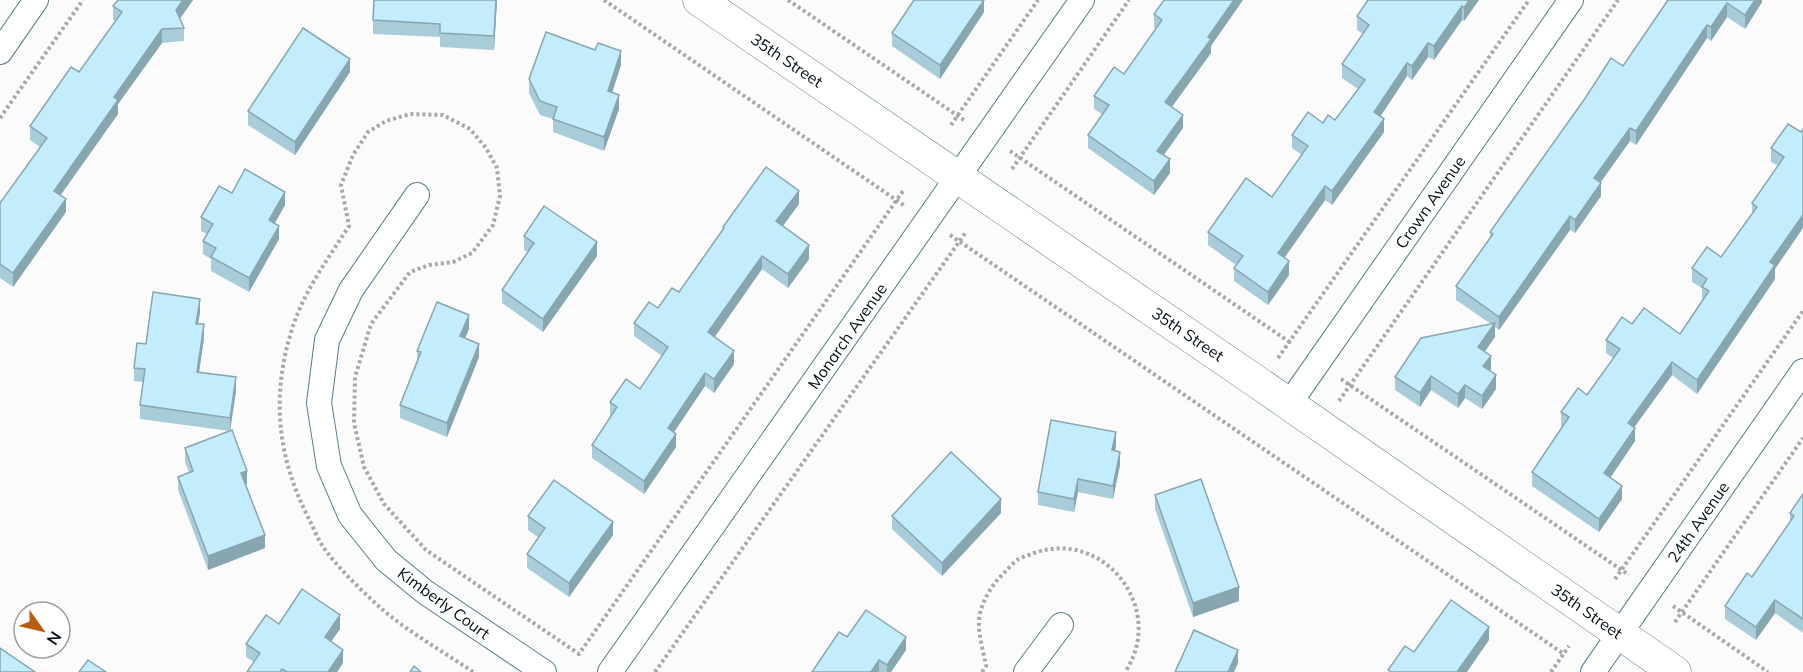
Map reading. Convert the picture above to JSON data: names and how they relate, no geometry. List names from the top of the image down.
{
  "streets": {
    "street": [
      "35th Street",
      "Crown Avenue",
      "Monarch Avenue",
      "24th Avenue",
      "Kimberly Court"
    ]
  },
  "crossings": [
    ["35th Street", "Crown Avenue"],
    ["35th Street", "Monarch Avenue"],
    ["35th Street", "24th Avenue"]
  ],
  "north": "bottom right"
}
